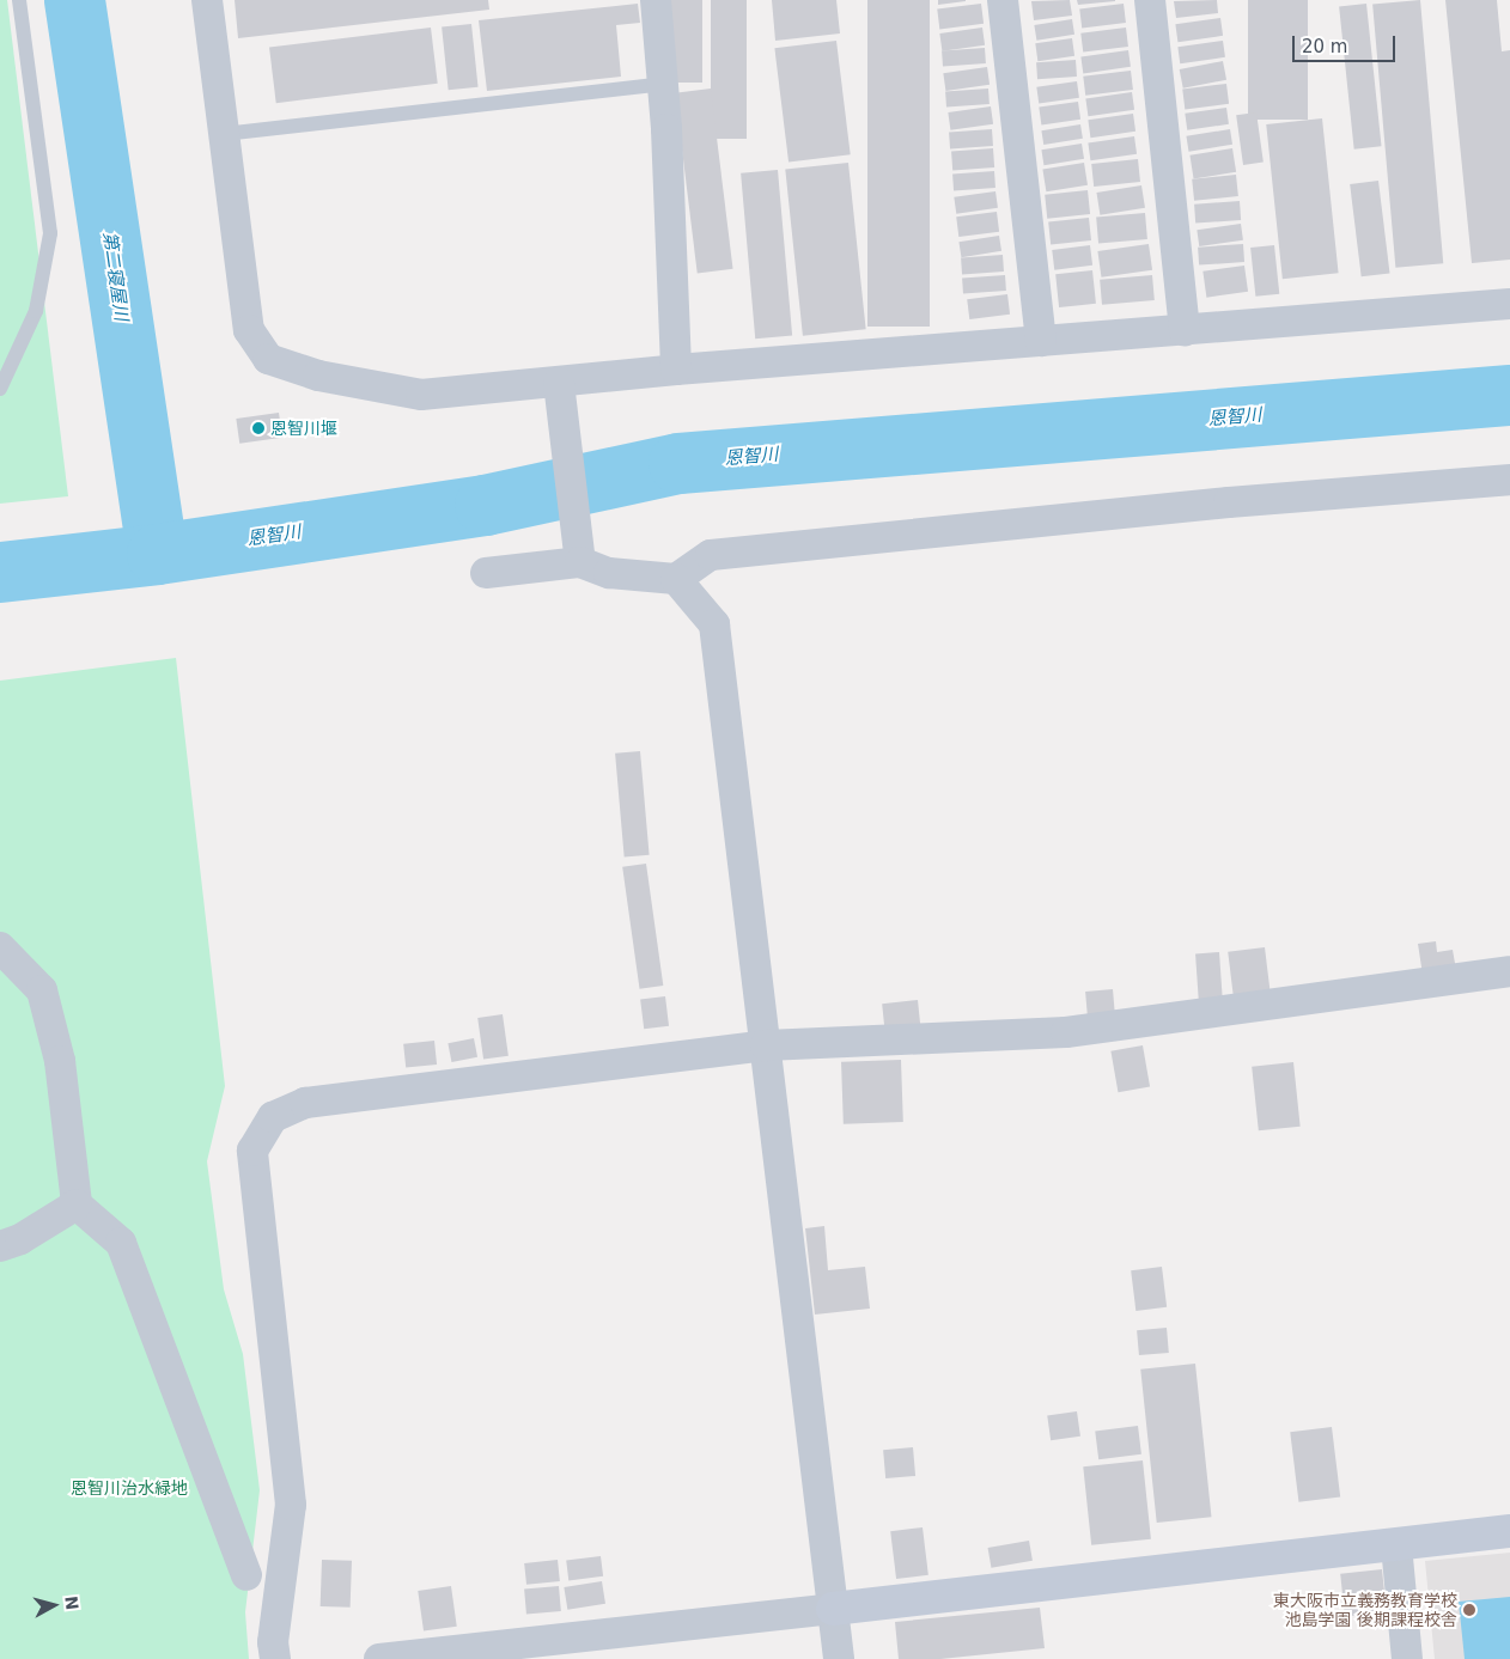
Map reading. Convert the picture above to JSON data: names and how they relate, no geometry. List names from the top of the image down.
{
  "water": ["第二寝屋川", "恩智川"],
  "parks": ["恩智川治水緑地"],
  "places": ["恩智川堰", "東大阪市立義務教育学校 池島学園 後期課程校舎"],
  "scale_bar": "20 m",
  "north": "right"
}
